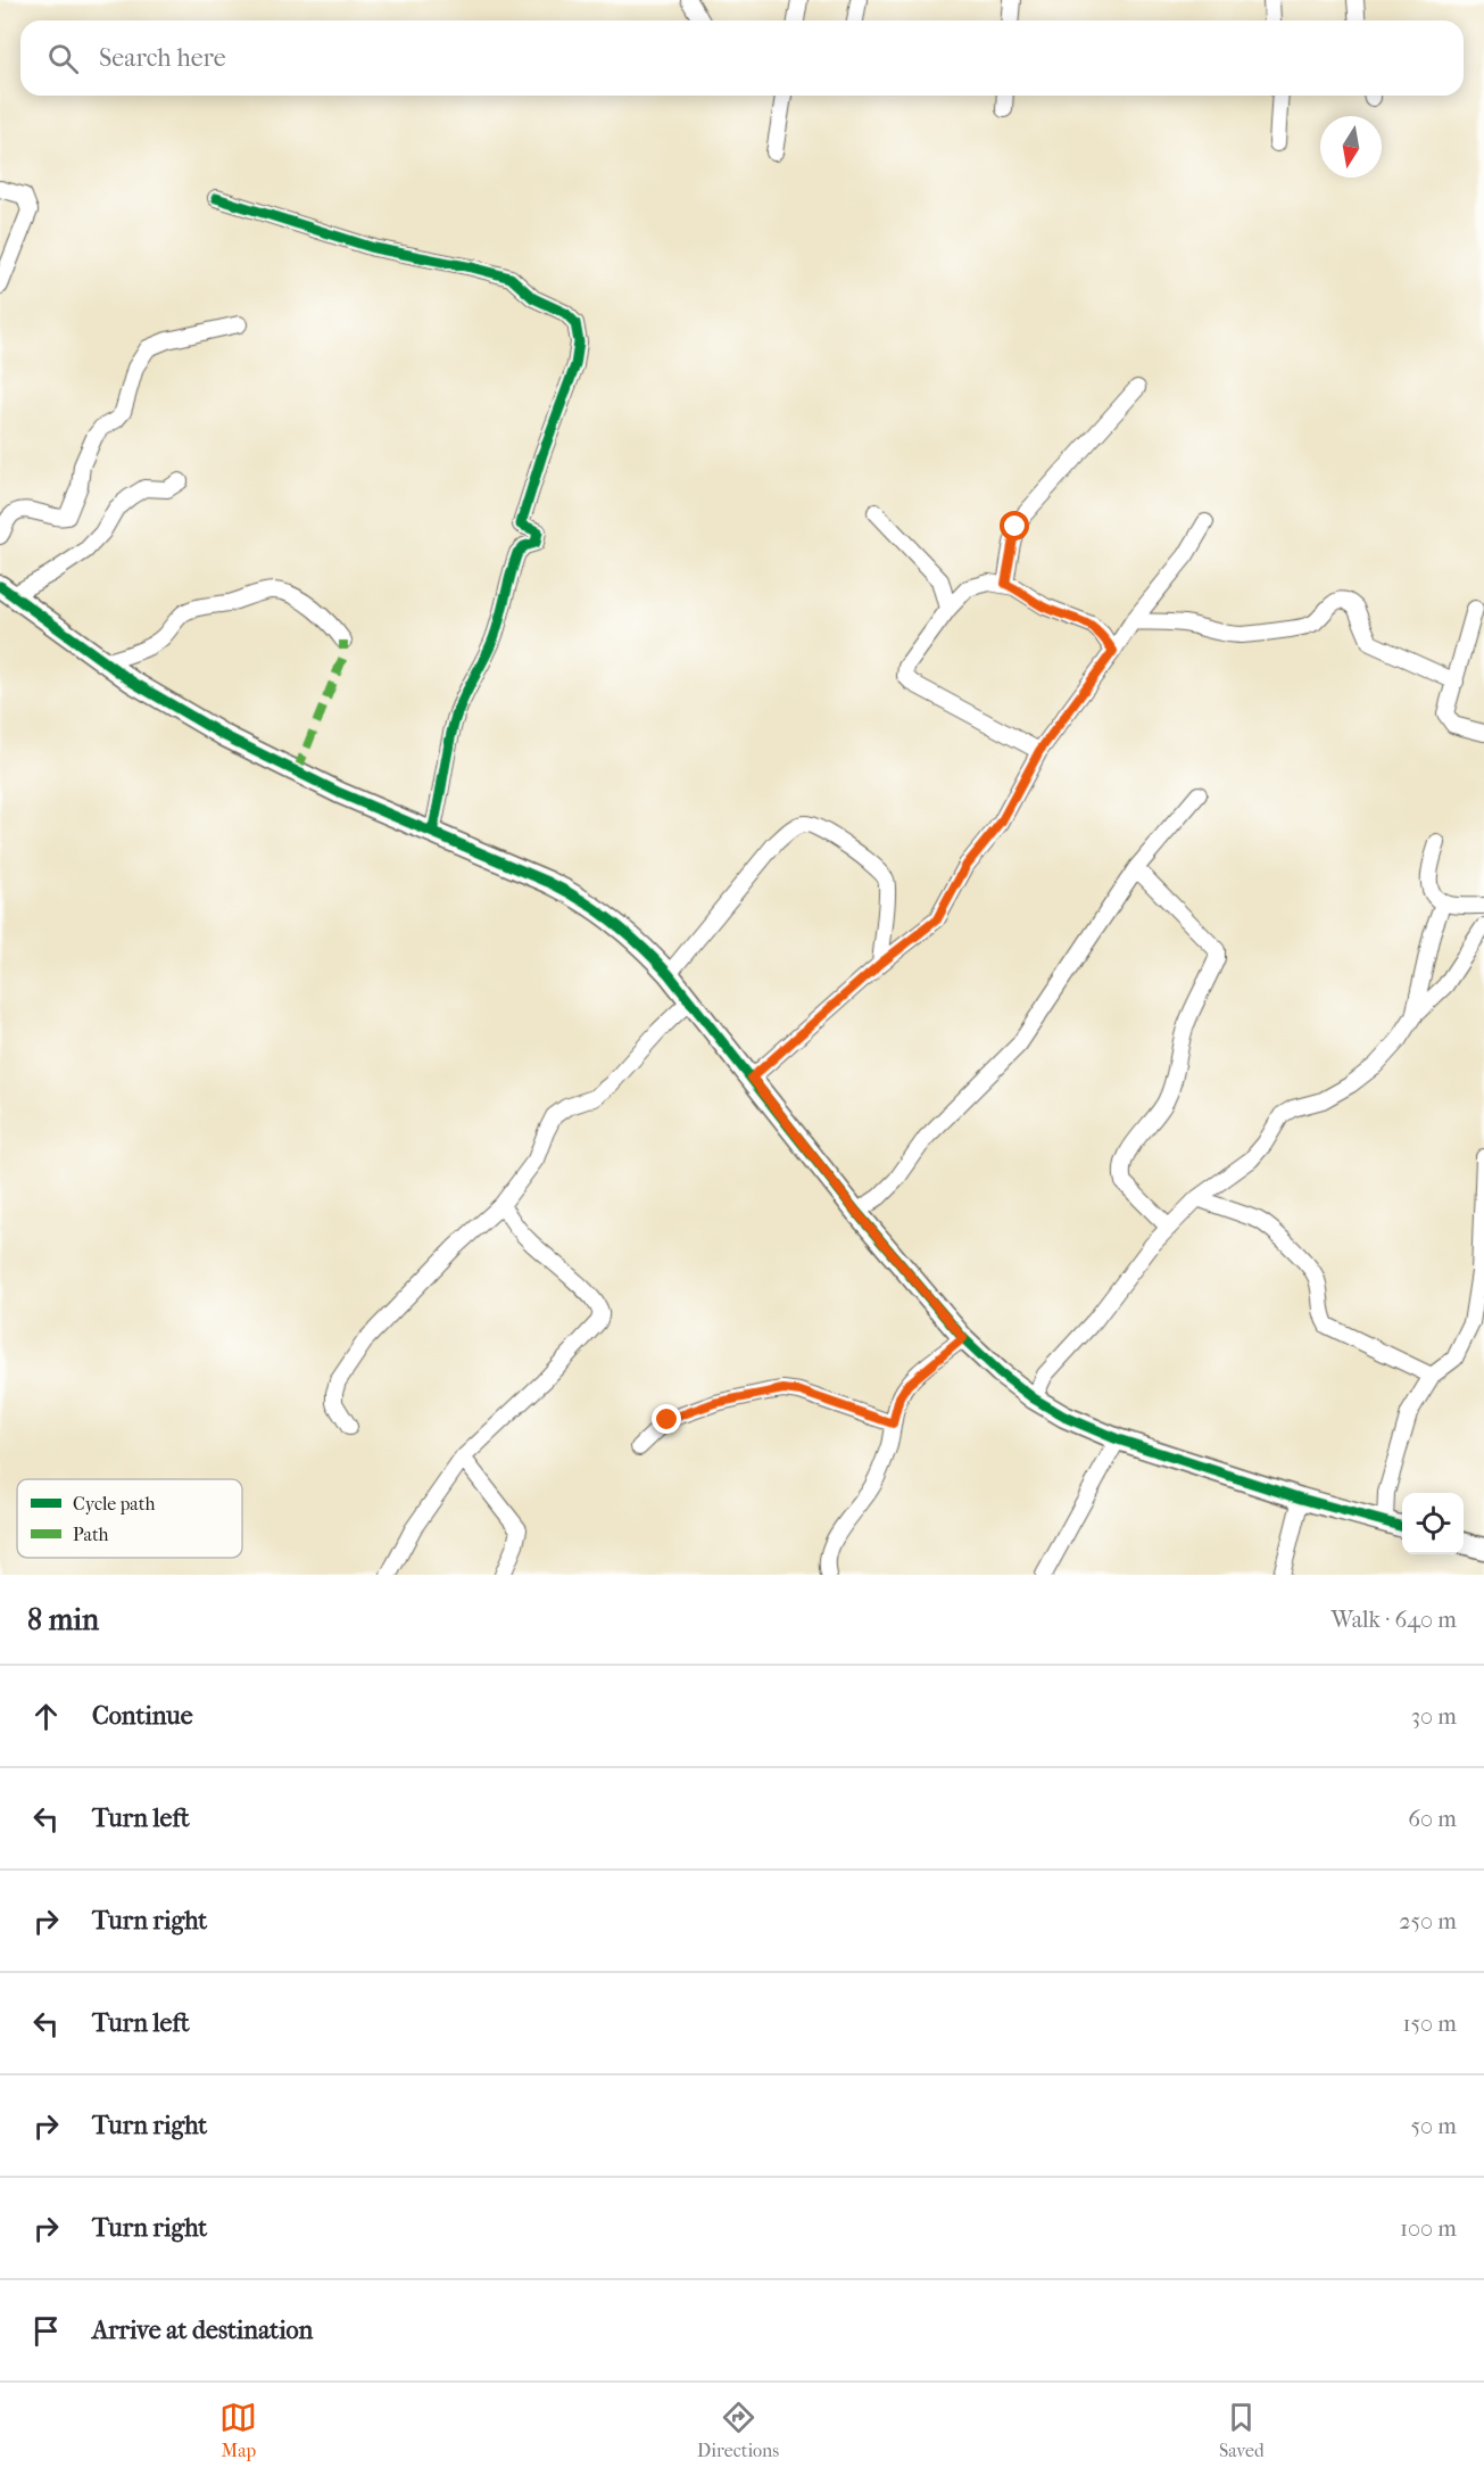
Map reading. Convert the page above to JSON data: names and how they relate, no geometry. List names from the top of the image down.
{
  "legend": ["Cycle path", "Path"],
  "north": "bottom",
  "page": {
    "search": "Search here",
    "heading": ["8 min", "Walk · 640 m"],
    "list": [
      ["Continue", "30 m"],
      ["Turn left", "60 m"],
      ["Turn right", "250 m"],
      ["Turn left", "150 m"],
      ["Turn right", "50 m"],
      ["Turn right", "100 m"],
      "Arrive at destination"
    ],
    "nav": ["Map", "Directions", "Saved"]
  }
}
